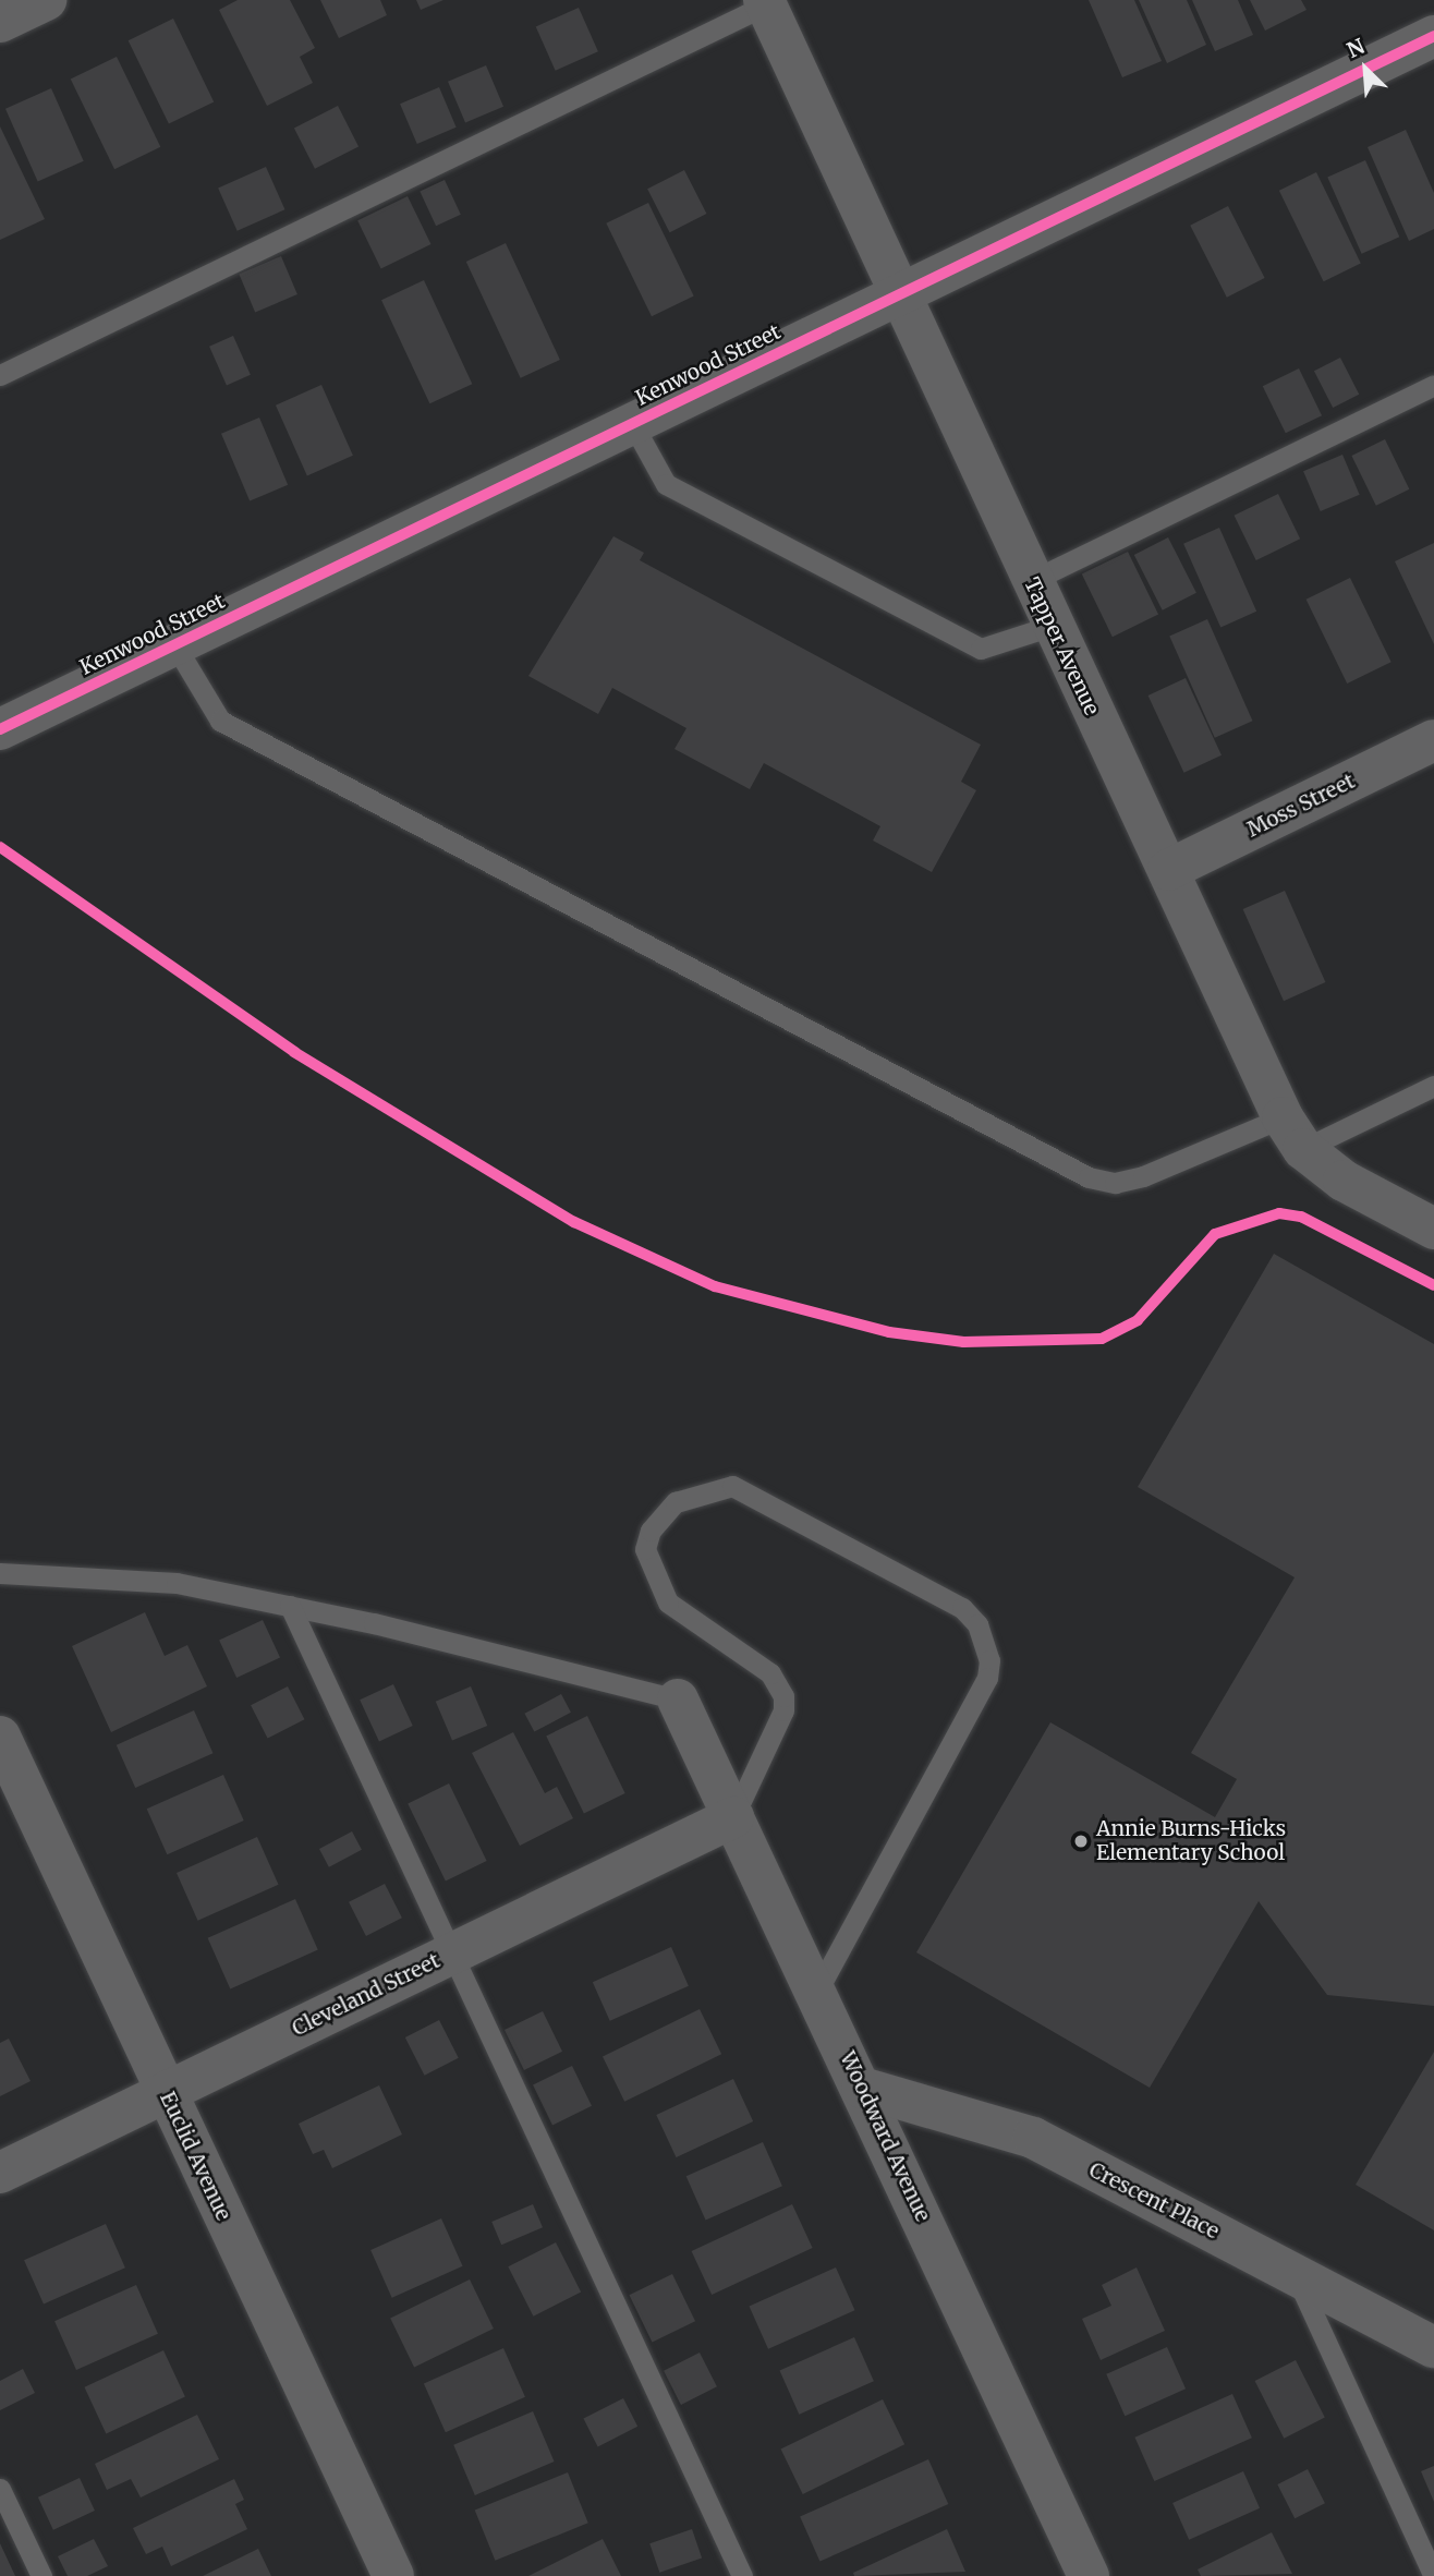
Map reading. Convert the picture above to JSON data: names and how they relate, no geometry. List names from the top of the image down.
{
  "streets": {
    "street": [
      "Kenwood Street",
      "Tapper Avenue",
      "Moss Street",
      "Cleveland Street",
      "Woodward Avenue",
      "Euclid Avenue",
      "Crescent Place"
    ]
  },
  "crossings": [
    ["Kenwood Street", "Tapper Avenue"],
    ["Tapper Avenue", "Moss Street"],
    ["Cleveland Street", "Woodward Avenue"],
    ["Cleveland Street", "Euclid Avenue"],
    ["Woodward Avenue", "Crescent Place"]
  ],
  "places": ["Annie Burns-Hicks Elementary School"],
  "north": "top left"
}
